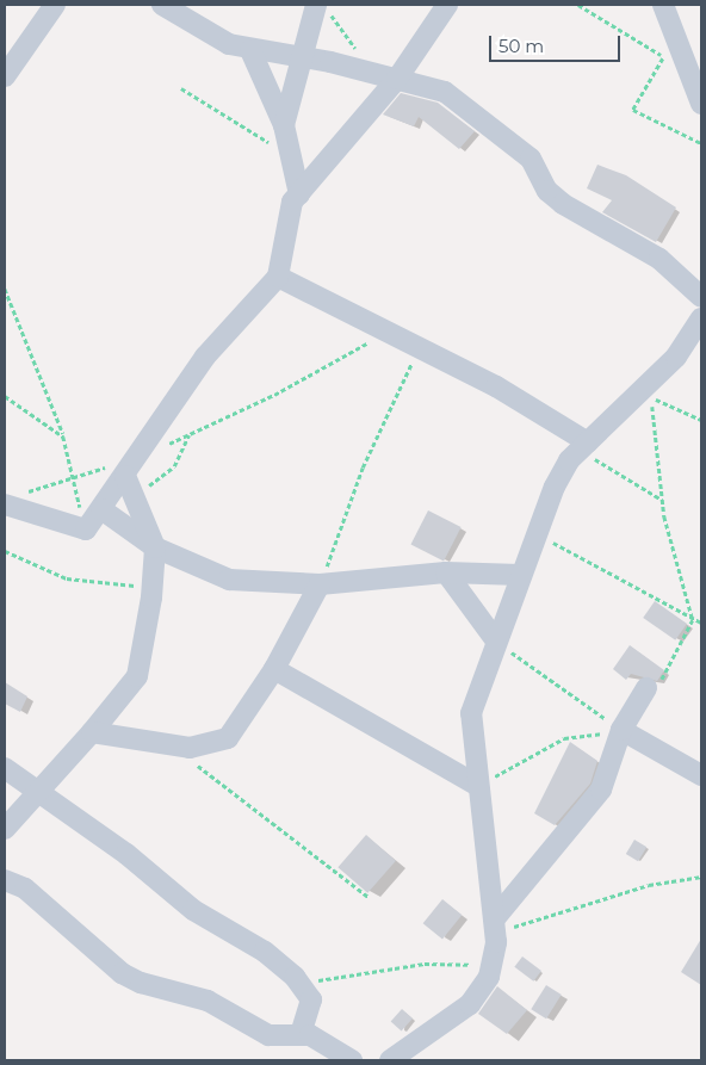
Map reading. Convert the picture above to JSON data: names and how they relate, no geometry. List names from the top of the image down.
{
  "scale_bar": "50 m"
}
